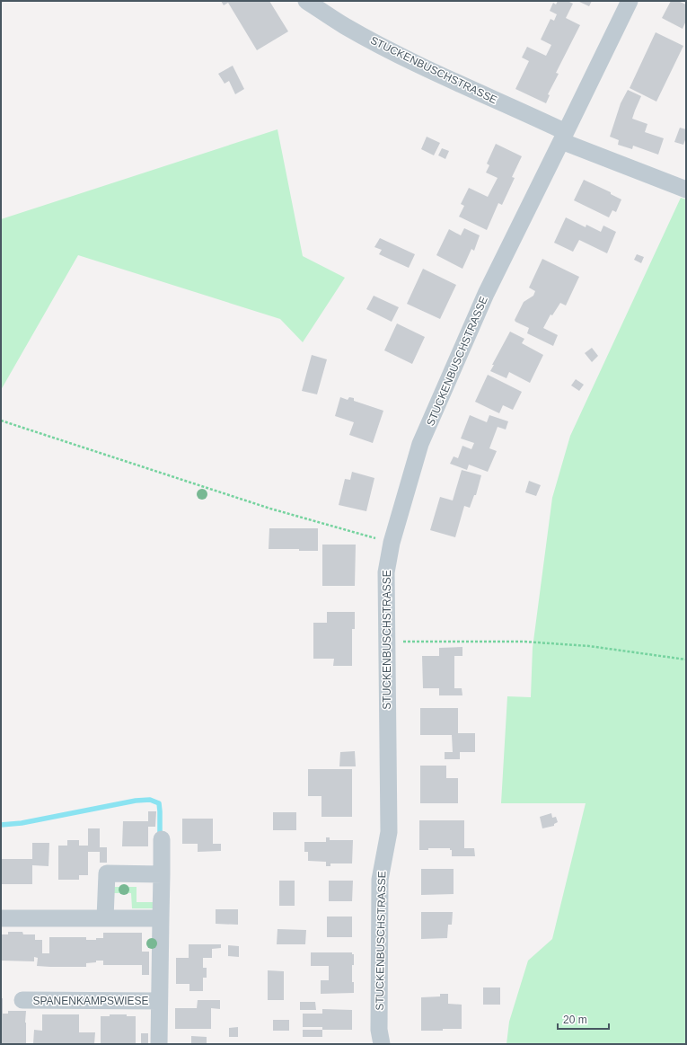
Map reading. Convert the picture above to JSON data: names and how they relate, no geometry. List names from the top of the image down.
{
  "streets": {
    "street": ["STUCKENBUSCHSTRASSE", "SPANENKAMPSWIESE"]
  },
  "scale_bar": "20 m"
}
